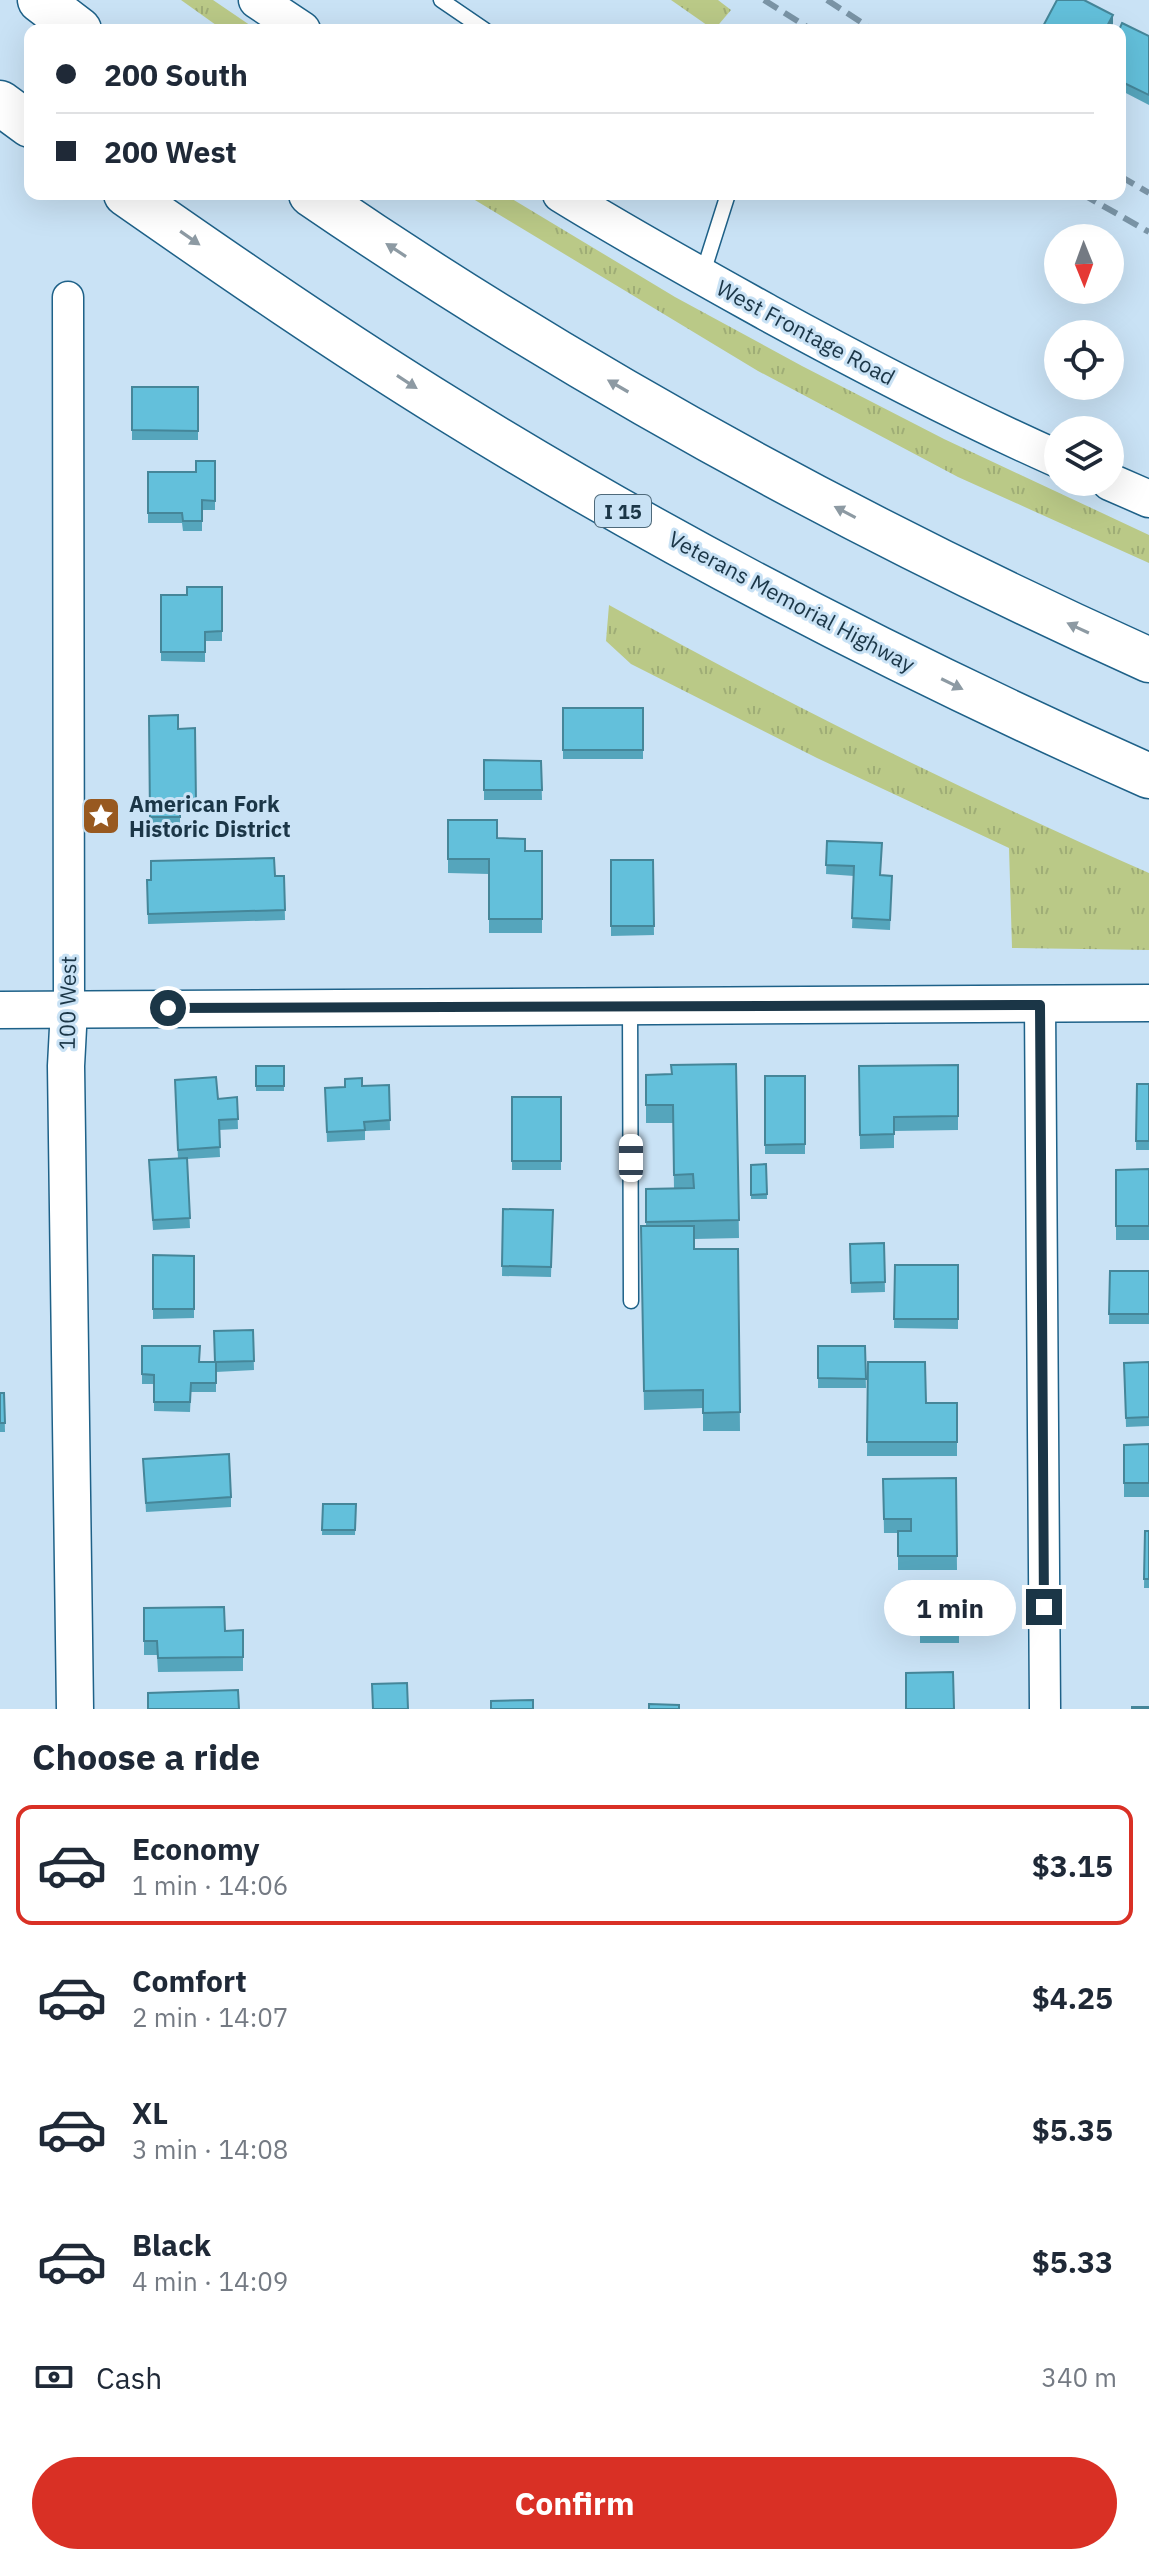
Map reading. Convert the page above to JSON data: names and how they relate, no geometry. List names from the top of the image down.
{
  "streets": {
    "highway": ["I 15", "Veterans Memorial Highway"],
    "street": ["West Frontage Road", "100 West"]
  },
  "places": {
    "place": ["American Fork Historic District"]
  },
  "north": "bottom",
  "page": {
    "banner": ["200 South", "200 West"],
    "bubble": "1 min",
    "heading": "Choose a ride",
    "list": [
      {
        "name": "Economy",
        "note": "1 min · 14:06",
        "value": "$3.15"
      },
      {
        "name": "Comfort",
        "note": "2 min · 14:07",
        "value": "$4.25"
      },
      {
        "name": "XL",
        "note": "3 min · 14:08",
        "value": "$5.35"
      },
      {
        "name": "Black",
        "note": "4 min · 14:09",
        "value": "$5.33"
      }
    ],
    "pay": ["Cash", "340 m"],
    "buttons": "Confirm"
  }
}
